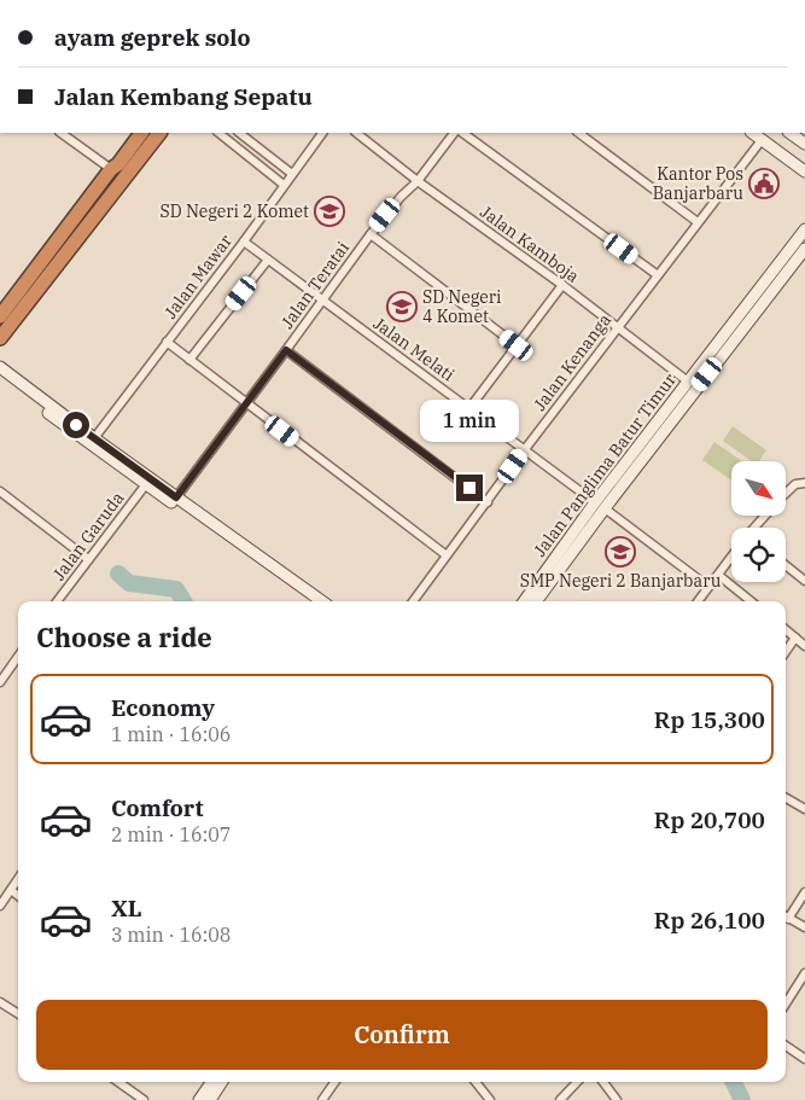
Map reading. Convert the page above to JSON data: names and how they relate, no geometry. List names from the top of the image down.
{
  "streets": {
    "street": [
      "Jalan Kamboja",
      "Jalan Mawar",
      "Jalan Teratai",
      "Jalan Melati",
      "Jalan Kenanga",
      "Jalan Panglima Batur Timur",
      "Jalan Garuda"
    ]
  },
  "crossings": [
    ["Jalan Kamboja", "Jalan Teratai"],
    ["Jalan Kamboja", "Jalan Kenanga"],
    ["Jalan Kamboja", "Jalan Panglima Batur Timur"],
    ["Jalan Mawar", "Jalan Melati"],
    ["Jalan Teratai", "Jalan Melati"],
    ["Jalan Melati", "Jalan Kenanga"],
    ["Jalan Melati", "Jalan Panglima Batur Timur"]
  ],
  "places": {
    "public building": ["Kantor Pos Banjarbaru"],
    "school or university": ["SD Negeri 2 Komet", "SD Negeri 4 Komet", "SMP Negeri 2 Banjarbaru"]
  },
  "north": "bottom right",
  "page": {
    "banner": ["ayam geprek solo", "Jalan Kembang Sepatu"],
    "bubble": "1 min",
    "heading": "Choose a ride",
    "list": [
      {
        "name": "Economy",
        "note": "1 min · 16:06",
        "value": "Rp 15,300"
      },
      {
        "name": "Comfort",
        "note": "2 min · 16:07",
        "value": "Rp 20,700"
      },
      {
        "name": "XL",
        "note": "3 min · 16:08",
        "value": "Rp 26,100"
      }
    ],
    "buttons": "Confirm"
  }
}
